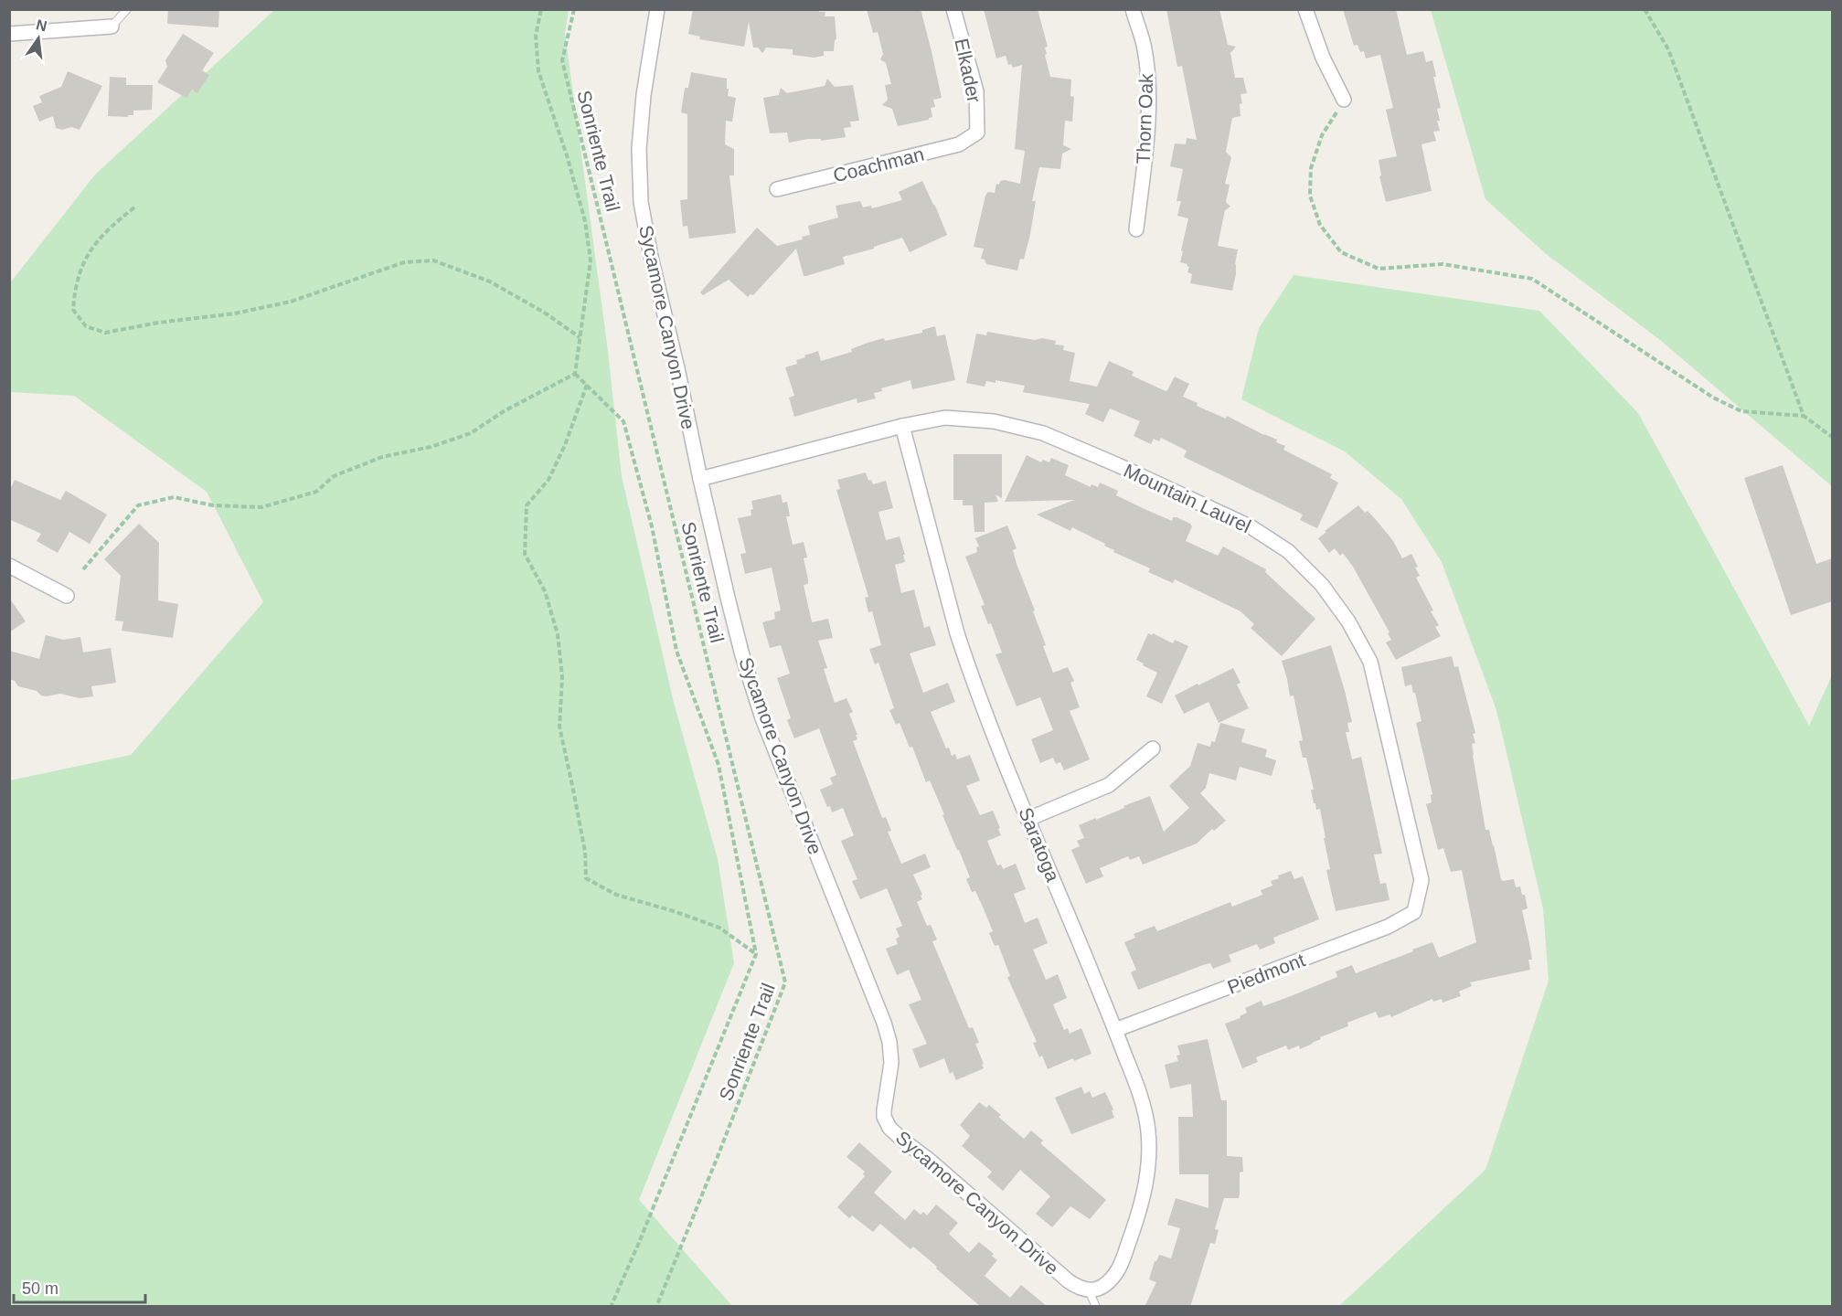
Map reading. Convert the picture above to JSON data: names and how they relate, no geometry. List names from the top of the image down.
{
  "streets": {
    "street": [
      "Elkader",
      "Thorn Oak",
      "Coachman",
      "Sycamore Canyon Drive",
      "Mountain Laurel",
      "Saratoga",
      "Piedmont"
    ],
    "path": ["Sonriente Trail"]
  },
  "crossings": [
    ["Elkader", "Coachman"],
    ["Sycamore Canyon Drive", "Mountain Laurel"],
    ["Sycamore Canyon Drive", "Saratoga"],
    ["Mountain Laurel", "Saratoga"],
    ["Mountain Laurel", "Piedmont"],
    ["Saratoga", "Piedmont"]
  ],
  "scale_bar": "50 m",
  "north": "top"
}
